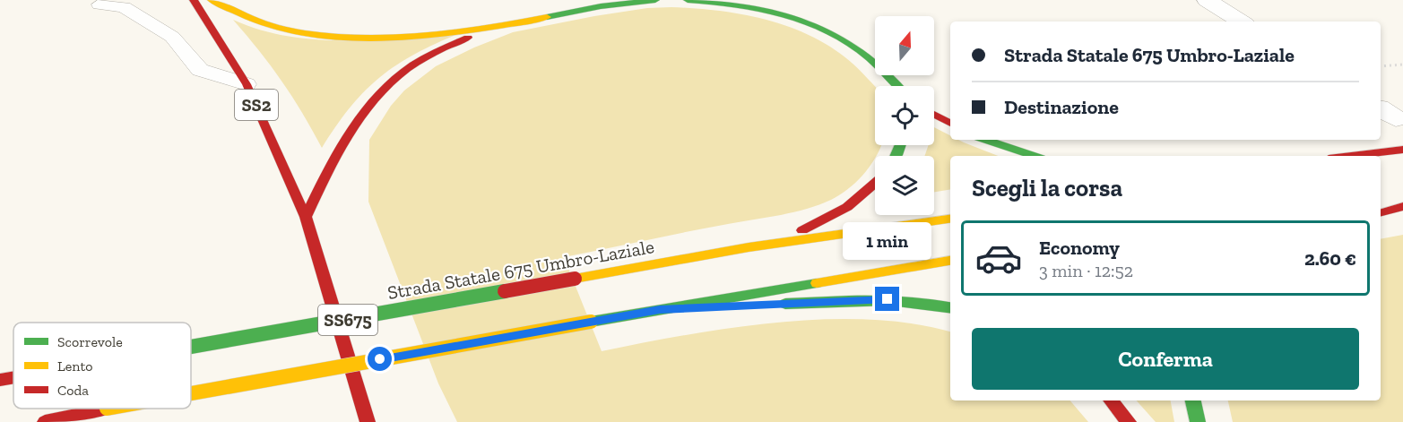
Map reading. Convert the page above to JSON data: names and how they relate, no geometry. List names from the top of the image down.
{
  "streets": {
    "main road": ["SS2", "Strada Statale 675 Umbro-Laziale", "SS675"]
  },
  "legend": ["Scorrevole", "Lento", "Coda"],
  "north": "top",
  "page": {
    "banner": ["Strada Statale 675 Umbro-Laziale", "Destinazione"],
    "heading": "Scegli la corsa",
    "list": [
      {
        "name": "Economy",
        "note": "3 min · 12:52",
        "value": "2.60 €"
      }
    ],
    "bubble": "1 min",
    "buttons": "Conferma"
  }
}
